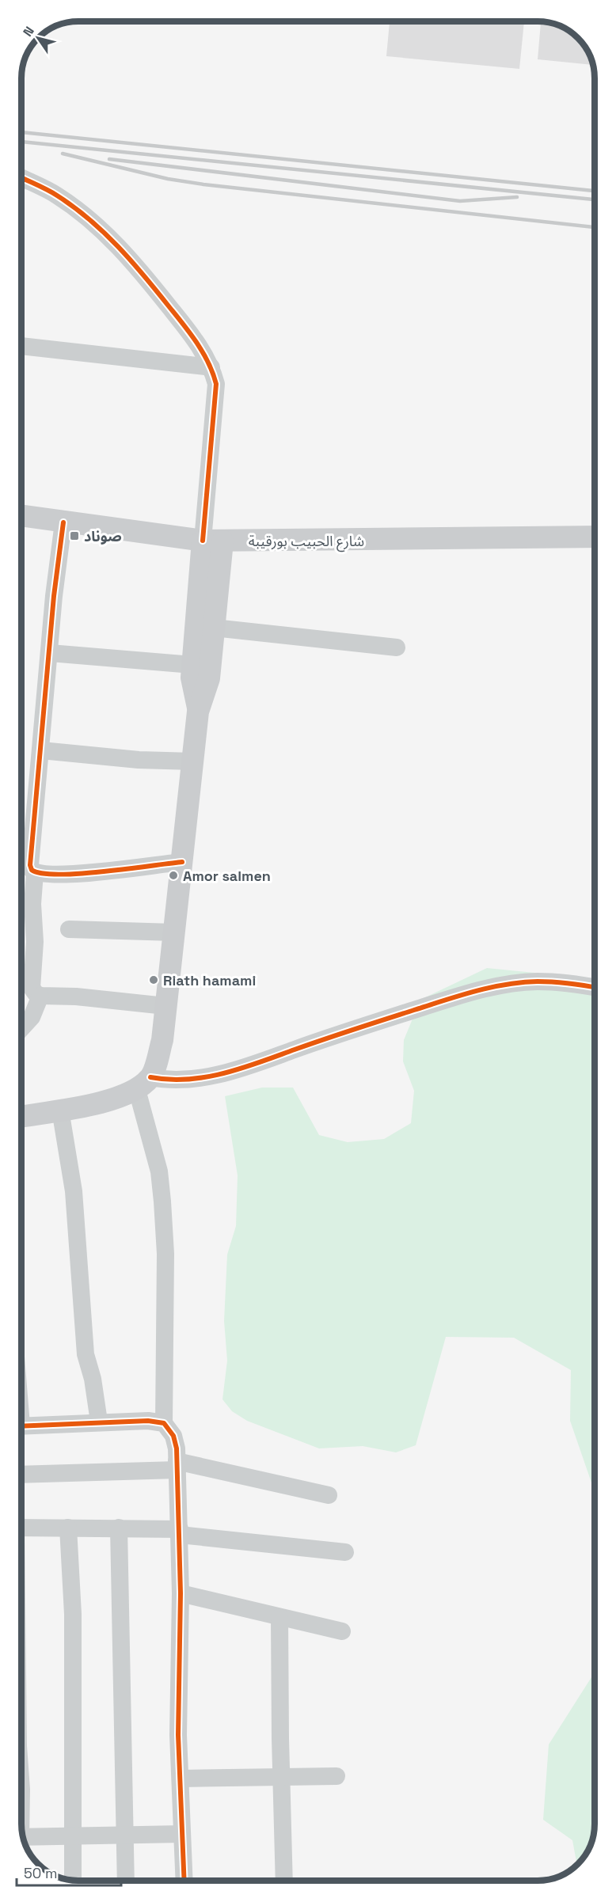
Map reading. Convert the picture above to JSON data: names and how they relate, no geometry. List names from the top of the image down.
{
  "streets": {
    "main road": ["شارع الحبيب بورقيبة"]
  },
  "places": {
    "transit": ["صوناد"],
    "other": ["Amor salmen", "Riath hamami"]
  },
  "scale_bar": "50 m",
  "north": "top left"
}
